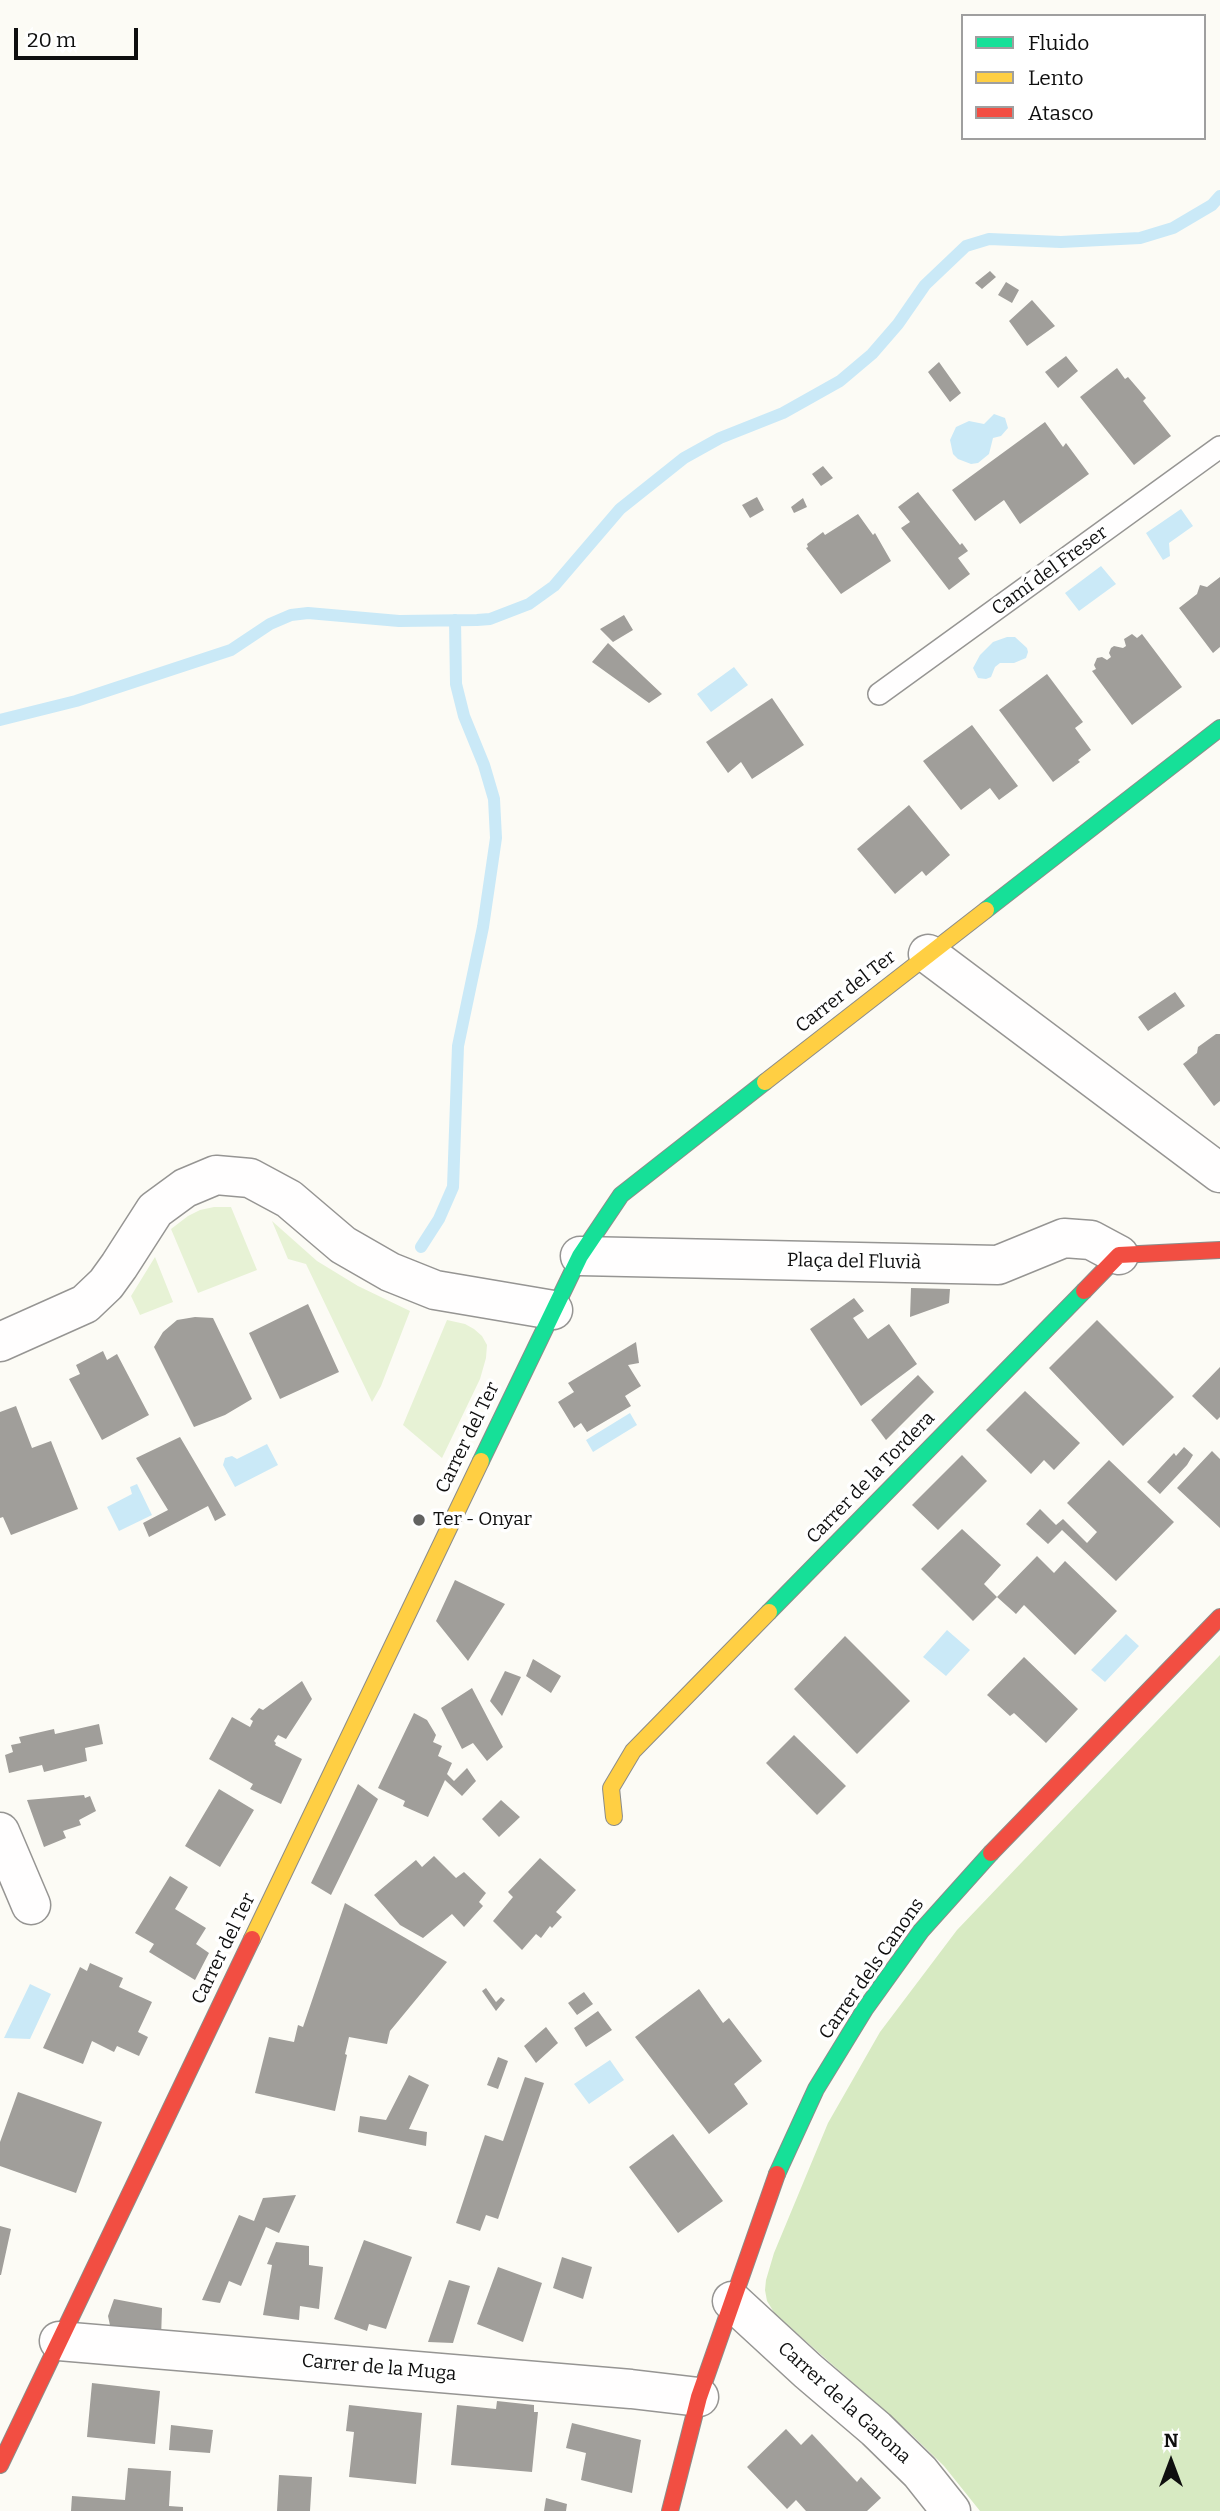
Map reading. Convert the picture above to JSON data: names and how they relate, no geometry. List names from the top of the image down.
{
  "streets": {
    "street": [
      "Carrer del Ter",
      "Plaça del Fluvià",
      "Carrer de la Tordera",
      "Carrer dels Canons",
      "Carrer de la Muga",
      "Carrer de la Garona"
    ],
    "lane": ["Camí del Freser"]
  },
  "crossings": [
    ["Carrer del Ter", "Plaça del Fluvià"],
    ["Carrer del Ter", "Carrer de la Muga"],
    ["Plaça del Fluvià", "Carrer de la Tordera"],
    ["Carrer dels Canons", "Carrer de la Muga"],
    ["Carrer dels Canons", "Carrer de la Garona"]
  ],
  "places": ["Ter - Onyar"],
  "legend": ["Fluido", "Lento", "Atasco"],
  "scale_bar": "20 m",
  "north": "top"
}
